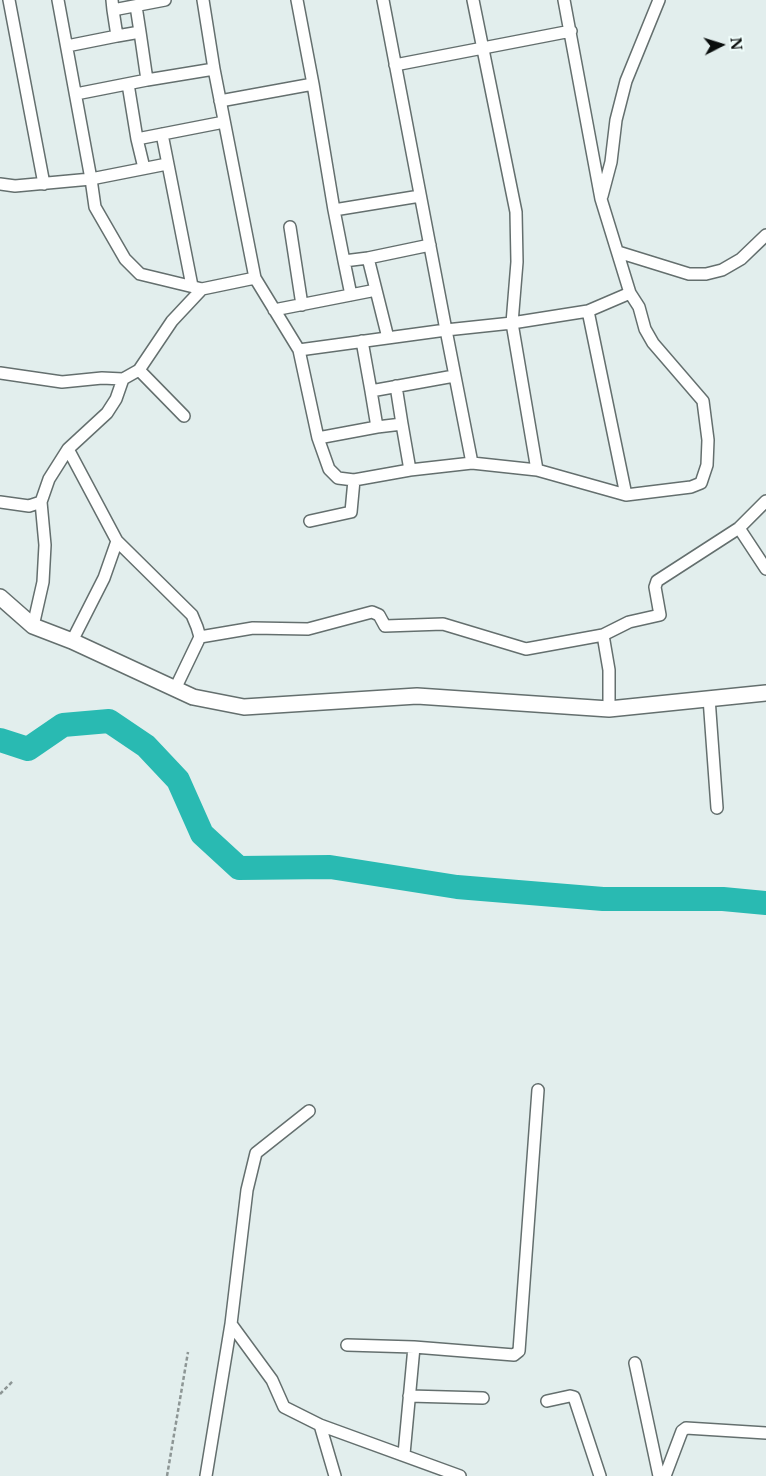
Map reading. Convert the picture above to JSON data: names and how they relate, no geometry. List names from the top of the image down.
{
  "north": "right"
}
